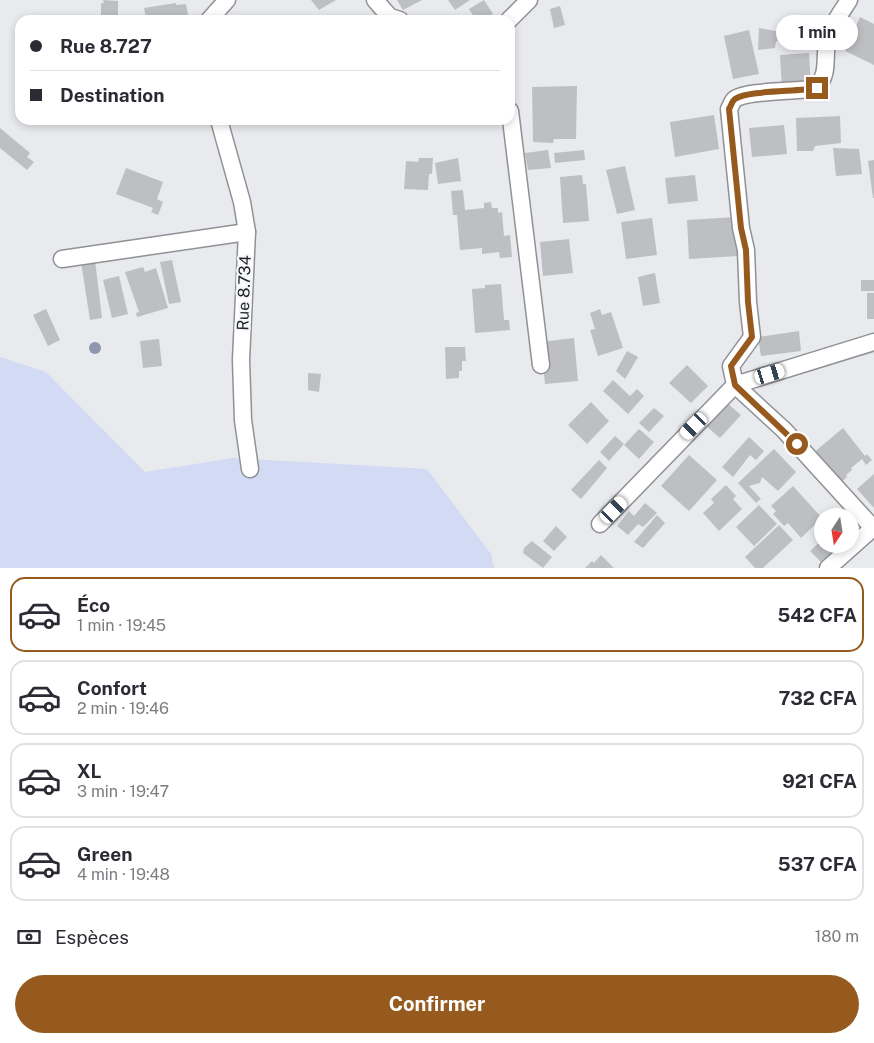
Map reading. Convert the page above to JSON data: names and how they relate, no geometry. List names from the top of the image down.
{
  "streets": {
    "street": ["Rue 8.734"]
  },
  "north": "bottom",
  "page": {
    "bubble": "1 min",
    "banner": ["Rue 8.727", "Destination"],
    "list": [
      {
        "name": "Éco",
        "note": "1 min · 19:45",
        "value": "542 CFA"
      },
      {
        "name": "Confort",
        "note": "2 min · 19:46",
        "value": "732 CFA"
      },
      {
        "name": "XL",
        "note": "3 min · 19:47",
        "value": "921 CFA"
      },
      {
        "name": "Green",
        "note": "4 min · 19:48",
        "value": "537 CFA"
      }
    ],
    "pay": ["Espèces", "180 m"],
    "buttons": "Confirmer"
  }
}
